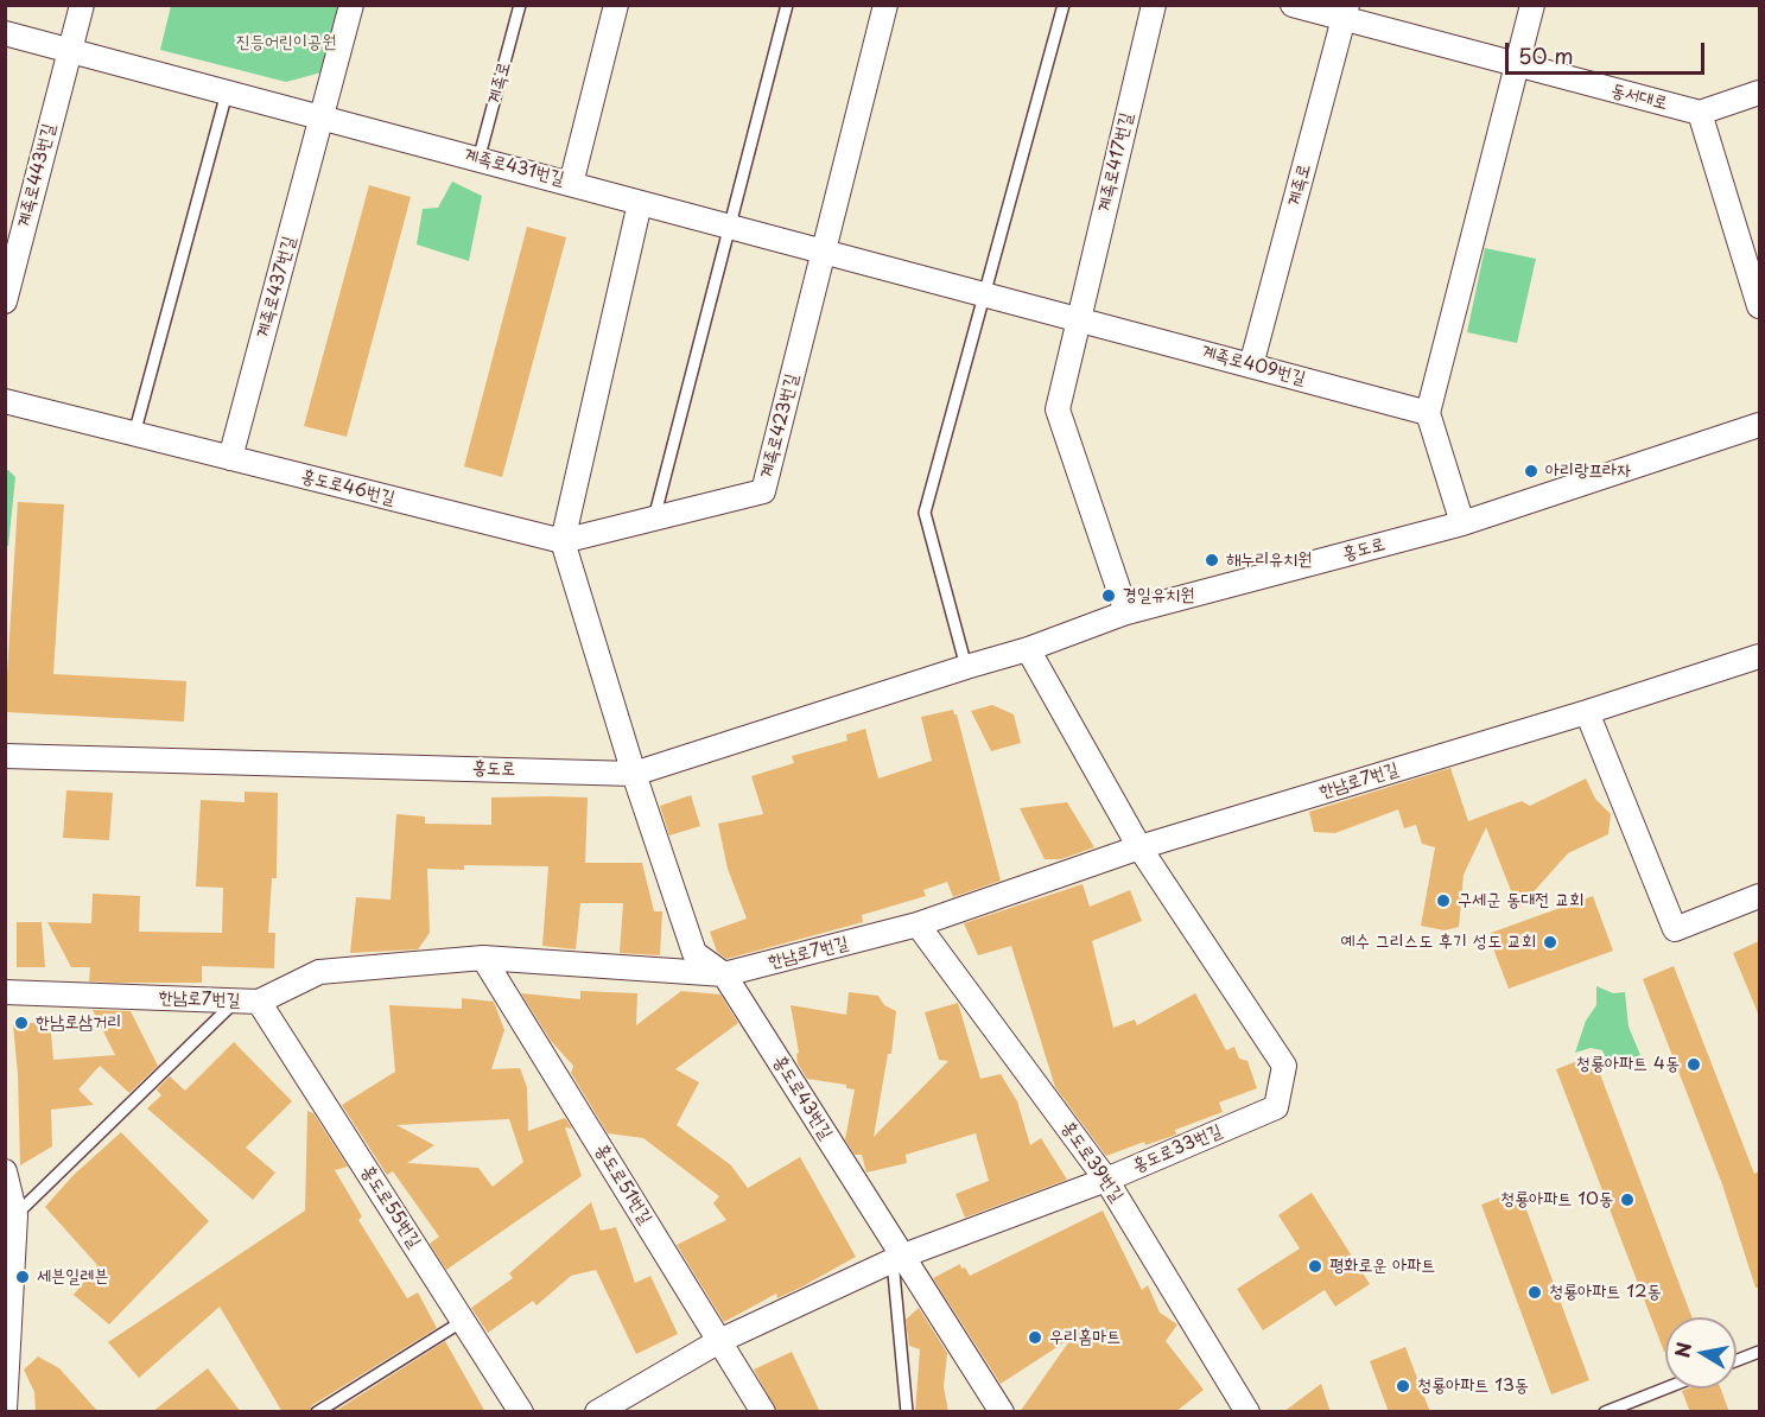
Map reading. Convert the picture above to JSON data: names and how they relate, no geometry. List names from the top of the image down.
{
  "streets": {
    "street": [
      "계족로",
      "동서대로",
      "계족로417번길",
      "계족로431번길",
      "계족로443번길",
      "계족로437번길",
      "계족로409번길",
      "계족로423번길",
      "홍도로46번길",
      "홍도로",
      "한남로7번길",
      "홍도로43번길",
      "홍도로33번길",
      "홍도로39번길",
      "홍도로51번길",
      "홍도로55번길"
    ]
  },
  "crossings": [
    ["계족로", "계족로431번길"],
    ["계족로", "계족로409번길"],
    ["계족로417번길", "계족로409번길"],
    ["계족로417번길", "홍도로"],
    ["계족로431번길", "계족로437번길"],
    ["계족로437번길", "홍도로46번길"],
    ["계족로423번길", "홍도로46번길"],
    ["홍도로", "홍도로43번길"],
    ["홍도로", "홍도로33번길"],
    ["한남로7번길", "홍도로43번길"],
    ["한남로7번길", "홍도로33번길"],
    ["한남로7번길", "홍도로39번길"],
    ["한남로7번길", "홍도로51번길"],
    ["한남로7번길", "홍도로55번길"],
    ["홍도로43번길", "홍도로33번길"],
    ["홍도로33번길", "홍도로39번길"],
    ["홍도로33번길", "홍도로51번길"]
  ],
  "parks": ["진등어린이공원"],
  "places": [
    "아리랑프라자",
    "해누리유치원",
    "경일유치원",
    "구세군 동대전 교회",
    "예수 그리스도 후기 성도 교회",
    "한남로삼거리",
    "청룡아파트 4동",
    "청룡아파트 10동",
    "평화로운 아파트",
    "세븐일레븐",
    "청룡아파트 12동",
    "우리홈마트",
    "청룡아파트 13동"
  ],
  "scale_bar": "50 m",
  "north": "left"
}
